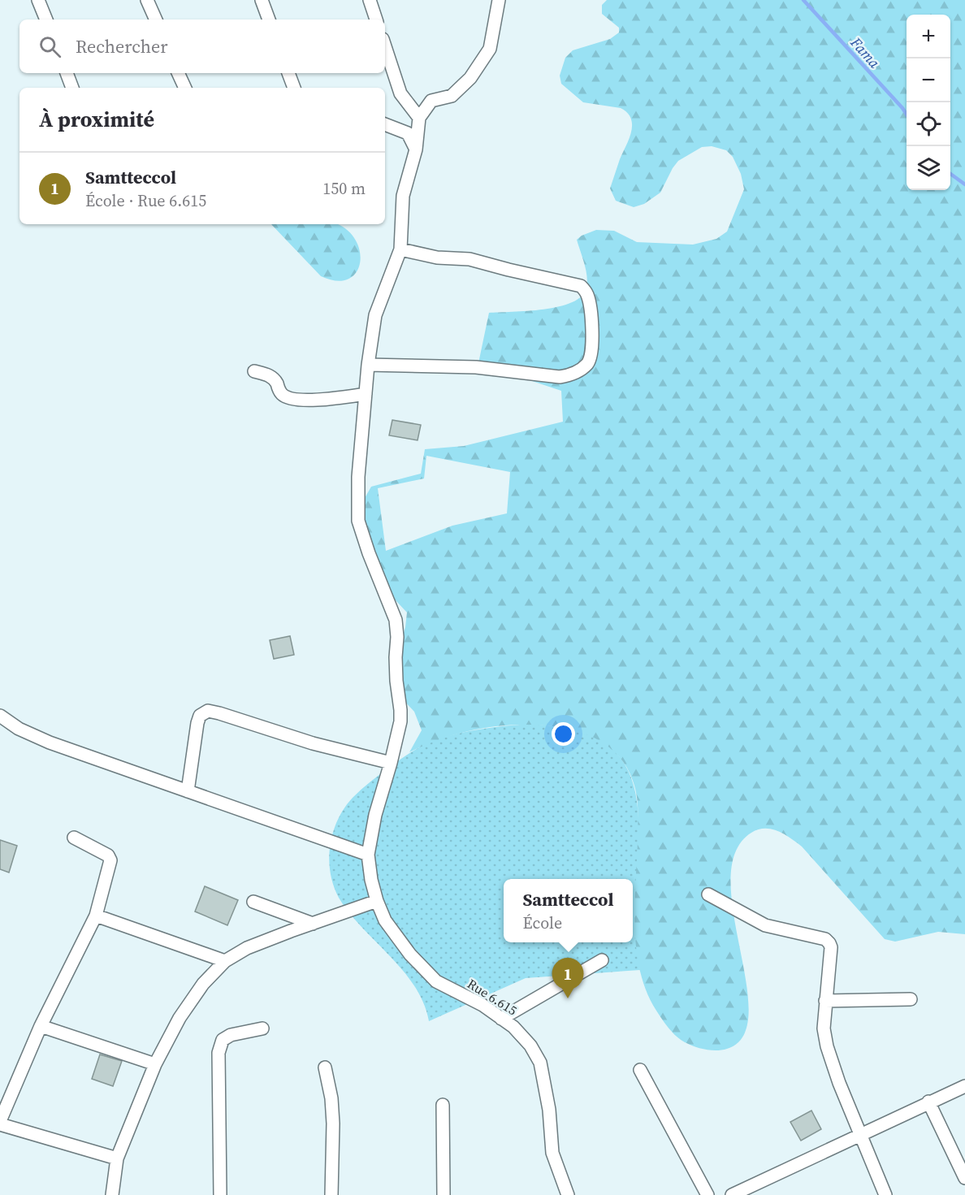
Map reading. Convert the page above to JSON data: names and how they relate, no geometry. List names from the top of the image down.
{
  "streets": {
    "street": ["Rue 6.615"]
  },
  "water": ["Fama"],
  "page": {
    "map_buttons": ["+", "−"],
    "search": "Rechercher",
    "heading": "À proximité",
    "list": [
      {
        "mark": "1",
        "name": "Samtteccol",
        "note": "École · Rue 6.615",
        "value": "150 m"
      }
    ],
    "popup": ["Samtteccol", "École"],
    "pins": "1"
  }
}
